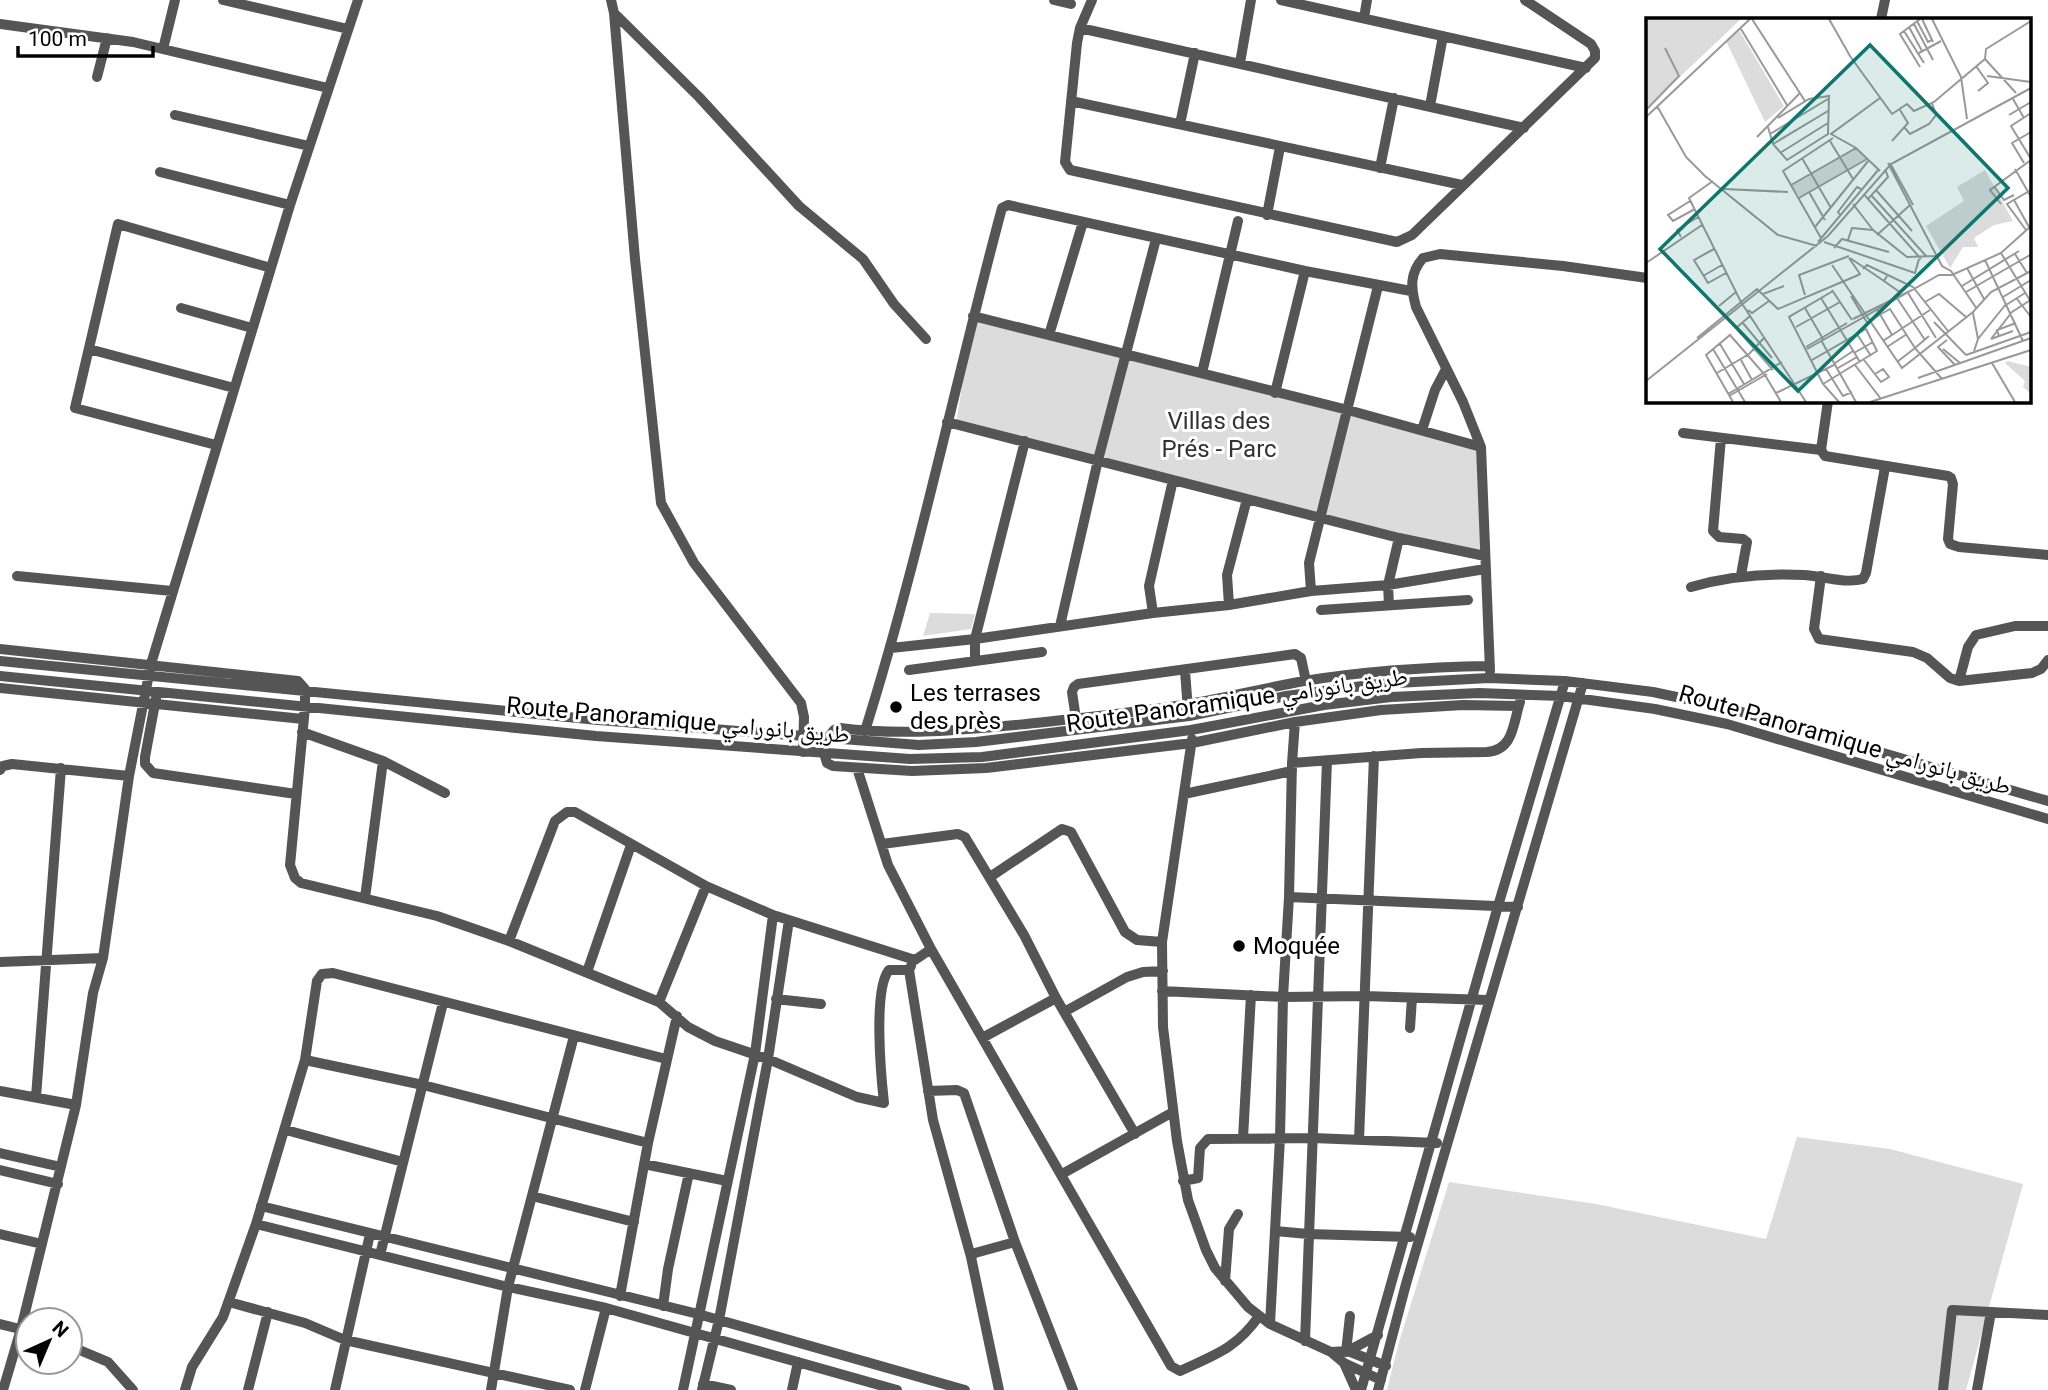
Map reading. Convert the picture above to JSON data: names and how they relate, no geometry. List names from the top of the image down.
{
  "streets": {
    "street": ["Route Panoramique طريق بانورامي"]
  },
  "parks": ["Villas des Prés - Parc"],
  "places": ["Les terrases des près", "Moquée"],
  "scale_bar": "100 m",
  "north": "top right"
}
